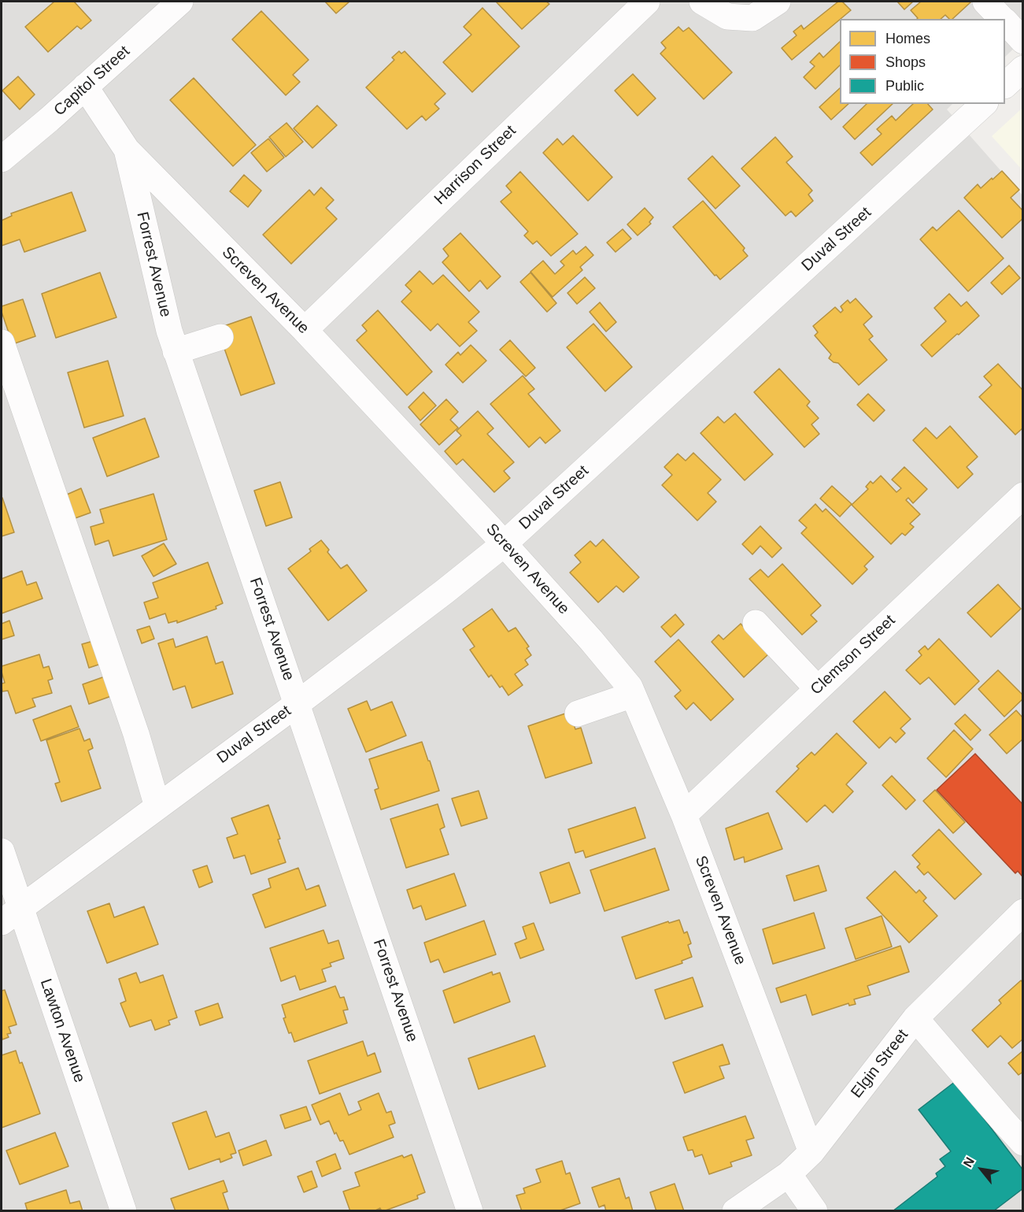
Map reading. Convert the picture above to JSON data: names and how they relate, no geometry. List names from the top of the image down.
{
  "streets": {
    "street": [
      "Capitol Street",
      "Harrison Street",
      "Duval Street",
      "Forrest Avenue",
      "Screven Avenue",
      "Clemson Street",
      "Lawton Avenue",
      "Elgin Street"
    ]
  },
  "crossings": [
    ["Capitol Street", "Screven Avenue"],
    ["Harrison Street", "Screven Avenue"],
    ["Duval Street", "Forrest Avenue"],
    ["Duval Street", "Screven Avenue"],
    ["Duval Street", "Lawton Avenue"],
    ["Forrest Avenue", "Screven Avenue"],
    ["Screven Avenue", "Clemson Street"],
    ["Screven Avenue", "Elgin Street"]
  ],
  "legend": ["Homes", "Shops", "Public"],
  "north": "top left"
}
